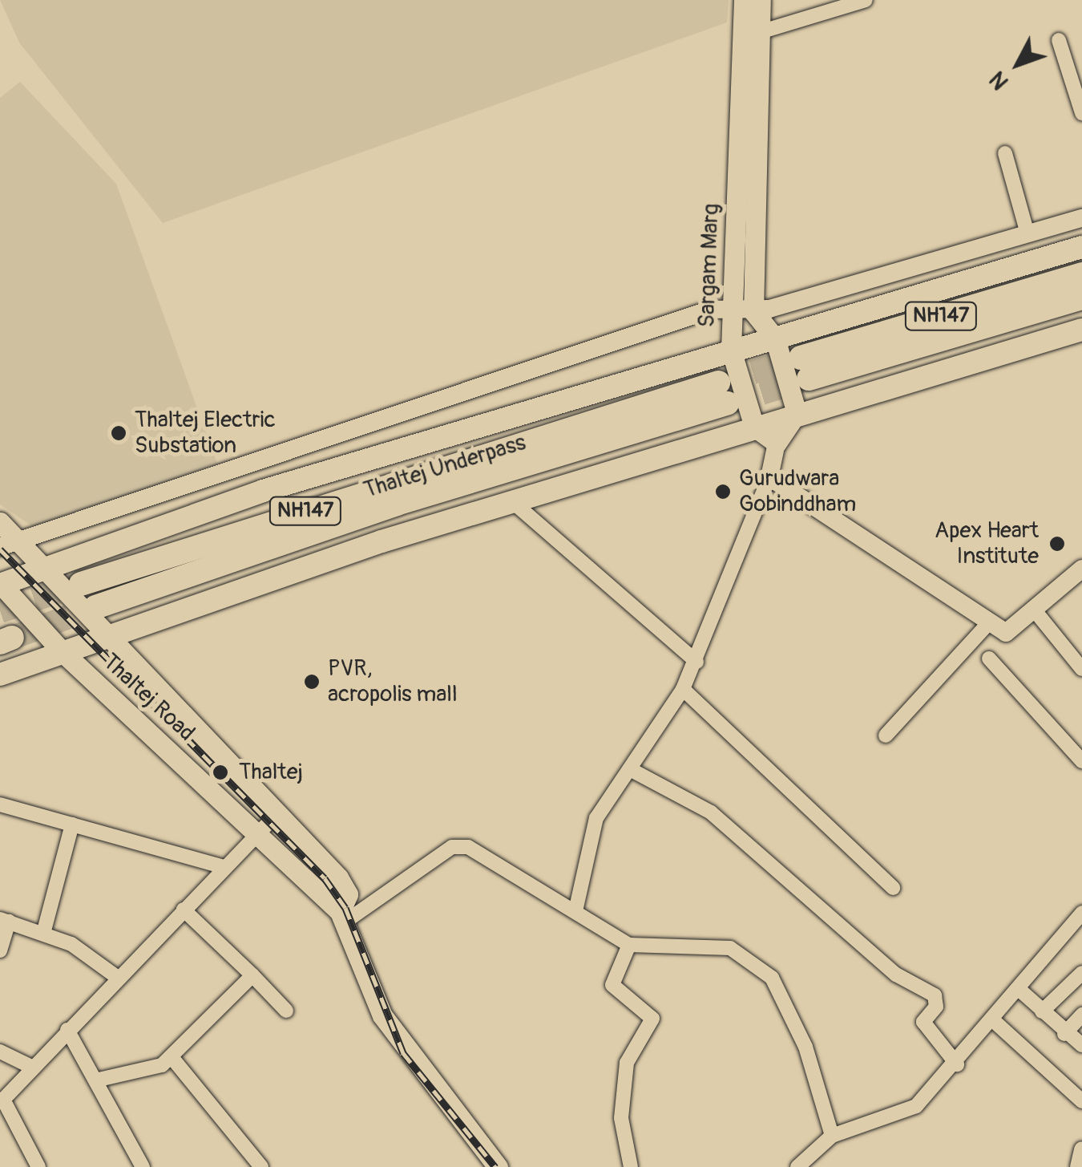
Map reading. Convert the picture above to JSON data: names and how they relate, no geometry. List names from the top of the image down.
{
  "streets": {
    "highway": ["NH147", "Thaltej Underpass"],
    "main road": ["Sargam Marg", "Thaltej Road"]
  },
  "places": [
    "Thaltej Electric Substation",
    "Gurudwara Gobinddham",
    "Apex Heart Institute",
    "PVR, acropolis mall",
    "Thaltej"
  ],
  "north": "bottom left"
}
